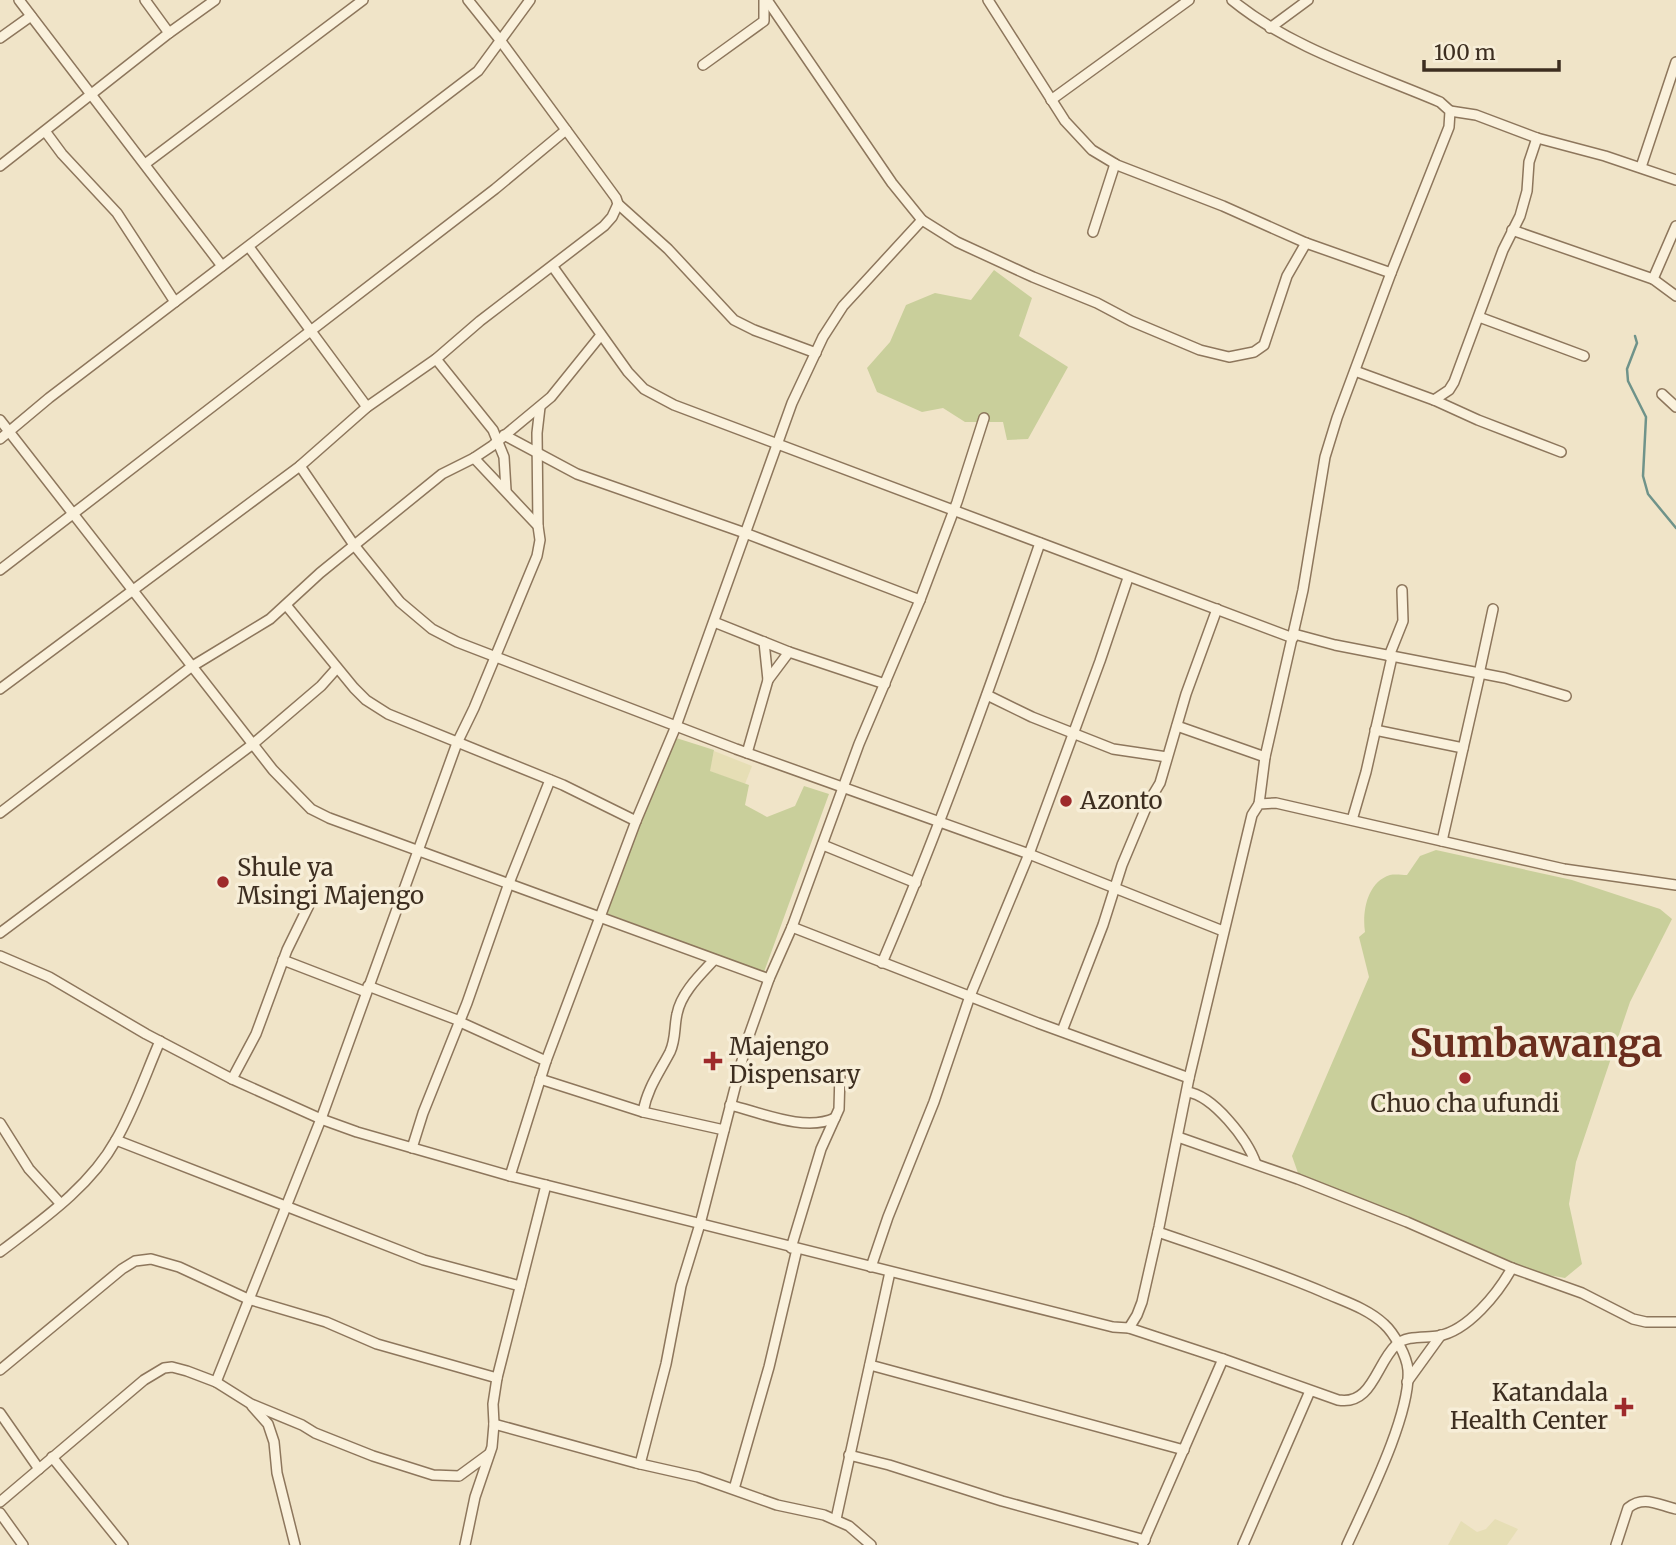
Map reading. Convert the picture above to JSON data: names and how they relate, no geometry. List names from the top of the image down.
{
  "districts": ["Sumbawanga"],
  "places": {
    "other": ["Azonto", "Shule ya Msingi Majengo", "Chuo cha ufundi"],
    "health": ["Majengo Dispensary", "Katandala Health Center"]
  },
  "scale_bar": "100 m"
}
